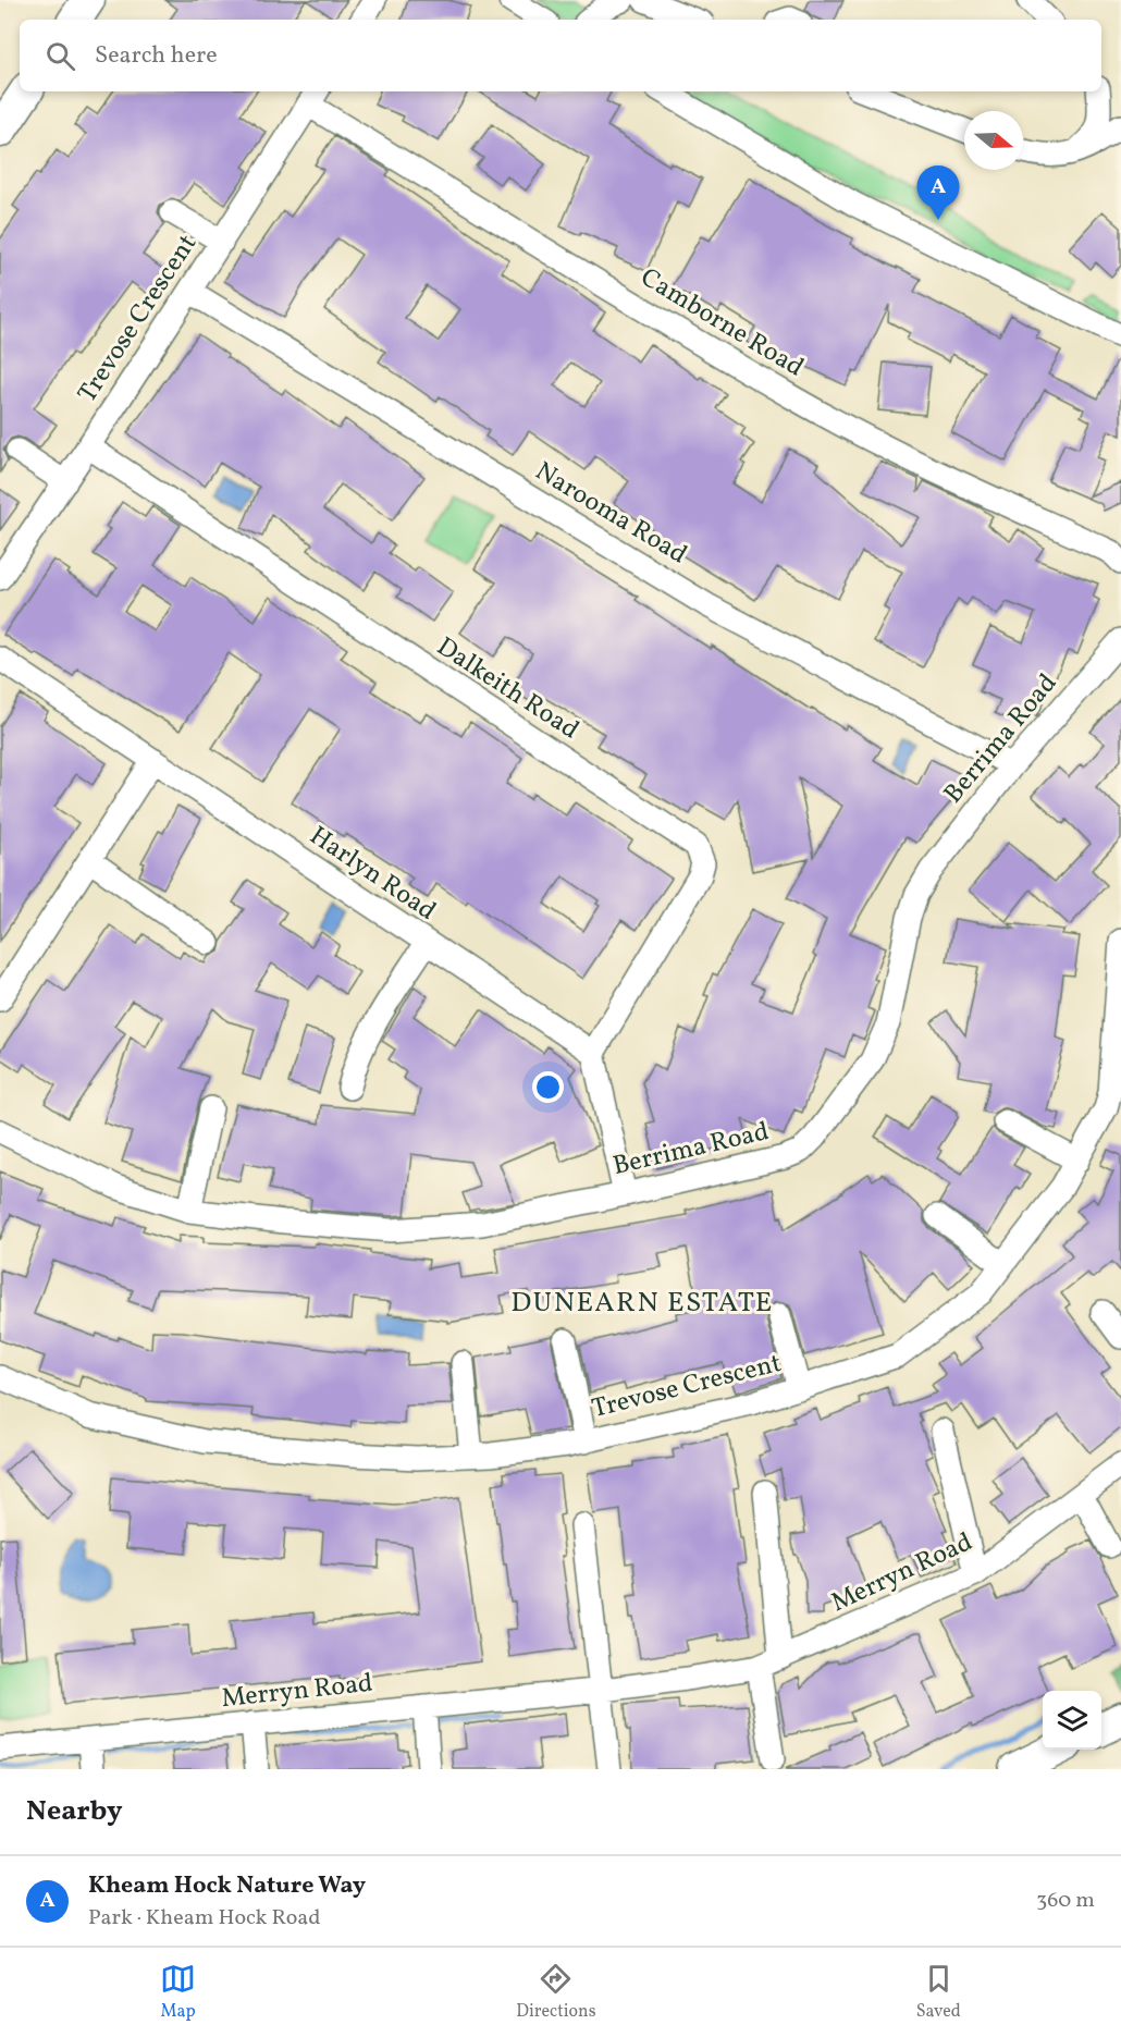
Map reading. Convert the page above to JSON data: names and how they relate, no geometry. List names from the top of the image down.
{
  "streets": {
    "street": [
      "Trevose Crescent",
      "Camborne Road",
      "Narooma Road",
      "Dalkeith Road",
      "Berrima Road",
      "Harlyn Road",
      "Merryn Road"
    ]
  },
  "crossings": [
    ["Trevose Crescent", "Camborne Road"],
    ["Trevose Crescent", "Narooma Road"],
    ["Trevose Crescent", "Dalkeith Road"],
    ["Narooma Road", "Berrima Road"],
    ["Dalkeith Road", "Harlyn Road"]
  ],
  "districts": ["DUNEARN ESTATE"],
  "north": "right",
  "page": {
    "search": "Search here",
    "pins": "A",
    "heading": "Nearby",
    "list": [
      {
        "mark": "A",
        "name": "Kheam Hock Nature Way",
        "note": "Park · Kheam Hock Road",
        "value": "360 m"
      }
    ],
    "nav": ["Map", "Directions", "Saved"]
  }
}
